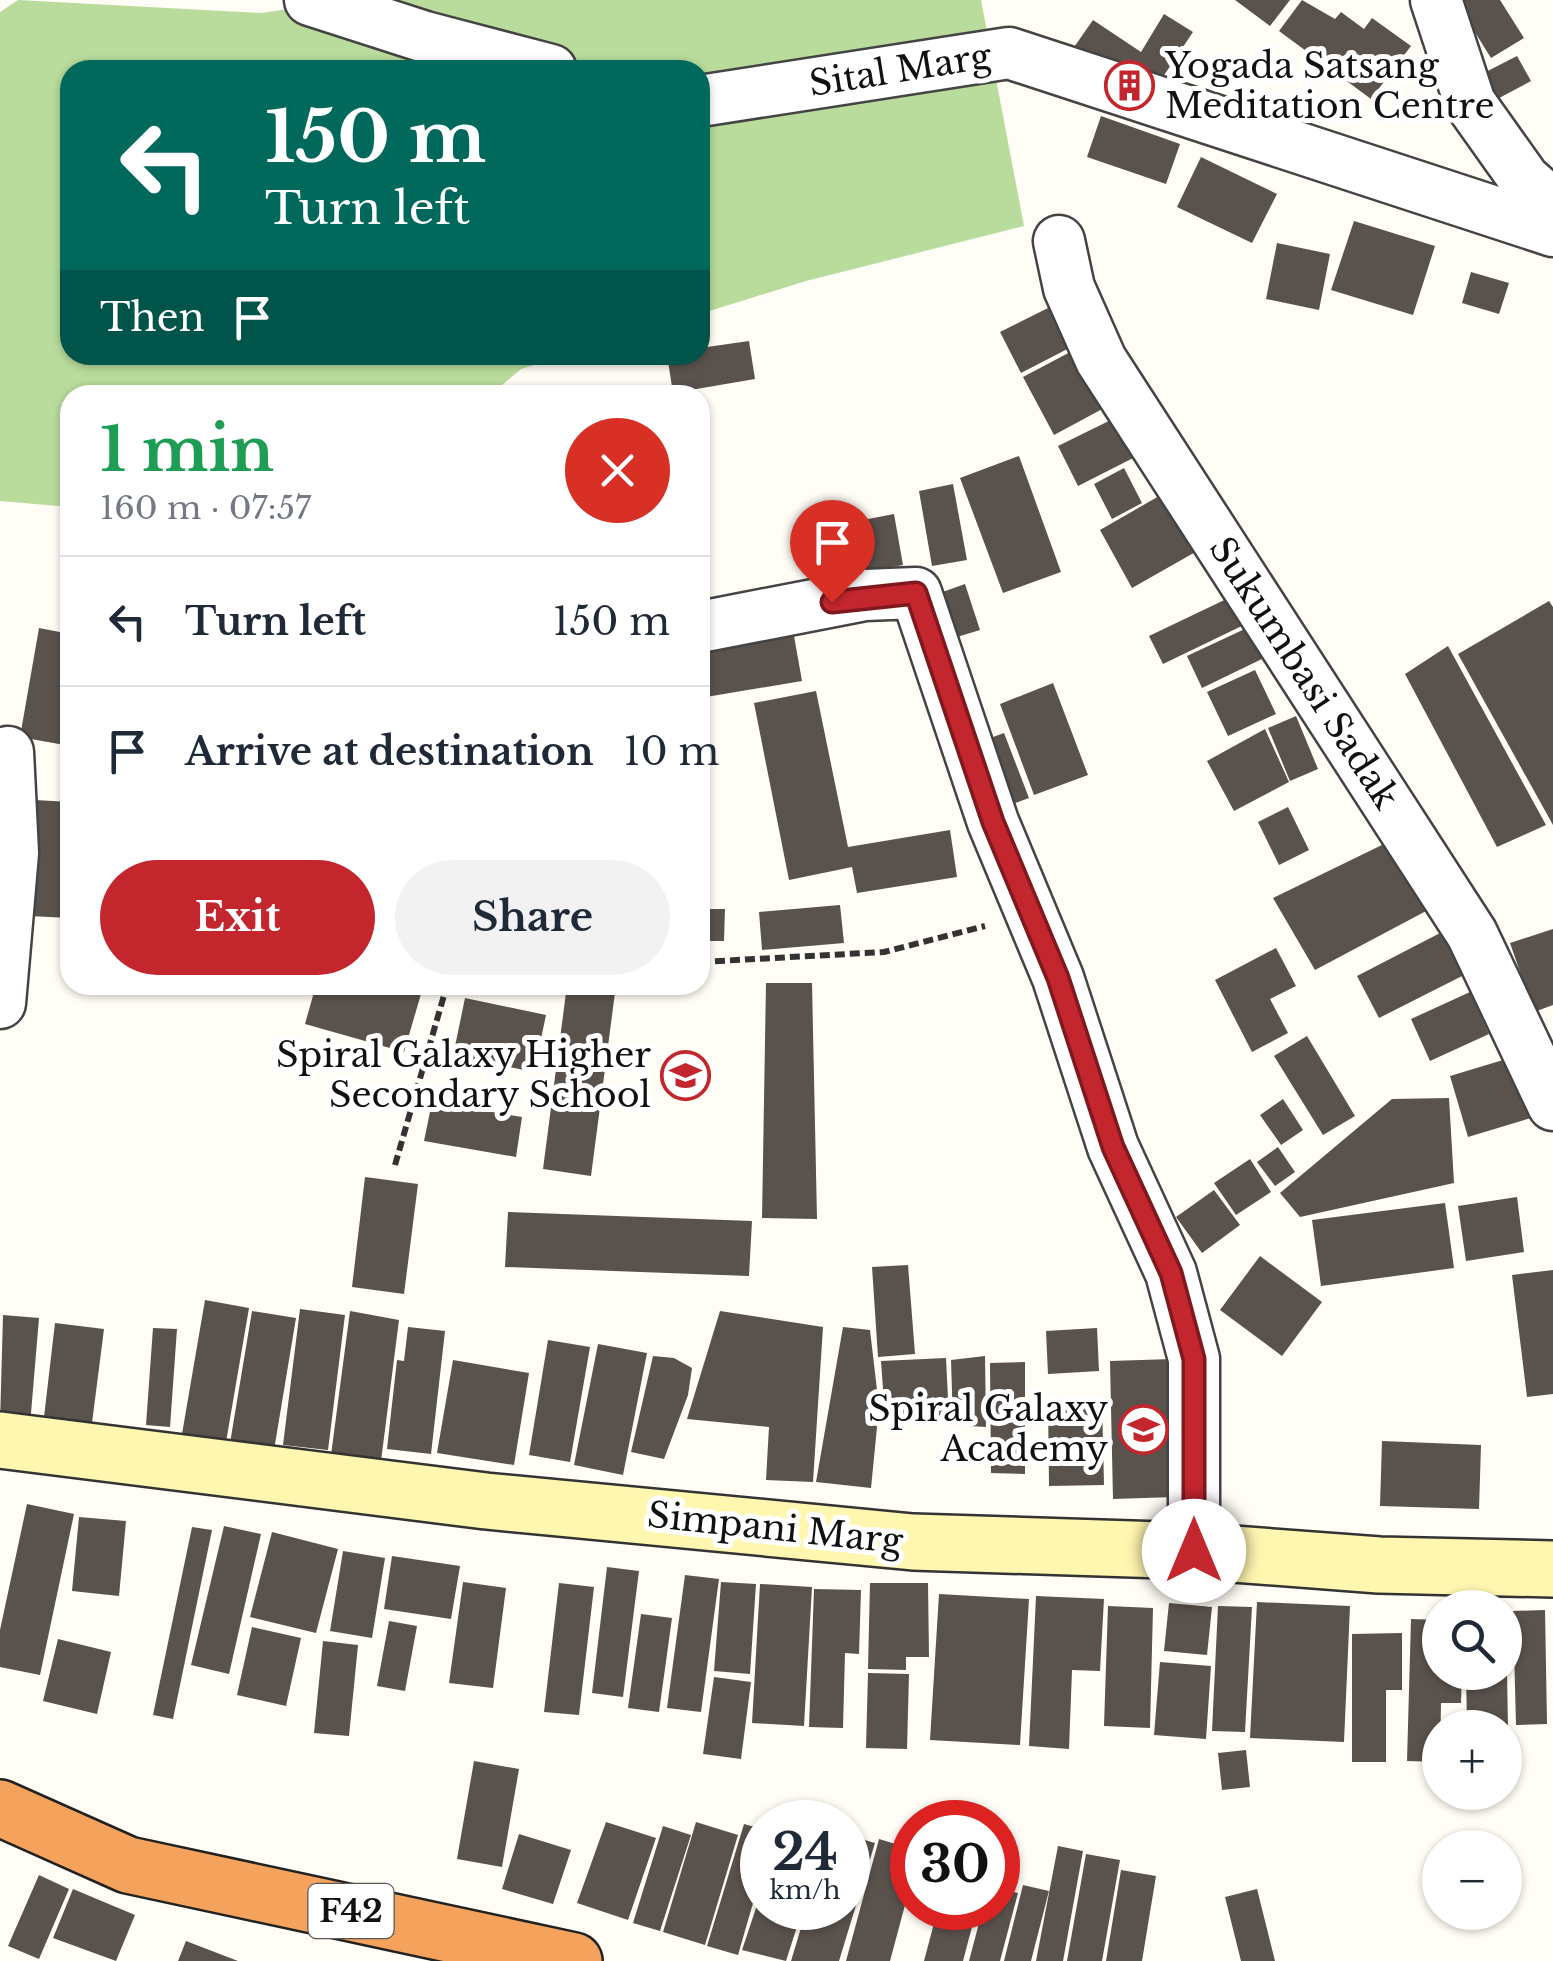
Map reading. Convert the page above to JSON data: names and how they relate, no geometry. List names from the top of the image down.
{
  "streets": {
    "highway": ["F42"],
    "main road": ["Simpani Marg"],
    "street": ["Sital Marg", "Sukumbasi Sadak"]
  },
  "places": {
    "building": ["Yogada Satsang Meditation Centre"],
    "school or university": ["Spiral Galaxy Higher Secondary School", "Spiral Galaxy Academy"]
  },
  "page": {
    "turn": ["150 m", "Turn left"],
    "then": "Then",
    "heading": ["1 min", "160 m · 07:57"],
    "list": [
      {
        "name": "Turn left",
        "value": "150 m"
      },
      {
        "name": "Arrive at destination",
        "value": "10 m"
      }
    ],
    "buttons": ["Exit", "Share"],
    "map_buttons": ["+", "−"],
    "speed": "24 km/h",
    "limit": "30"
  }
}
